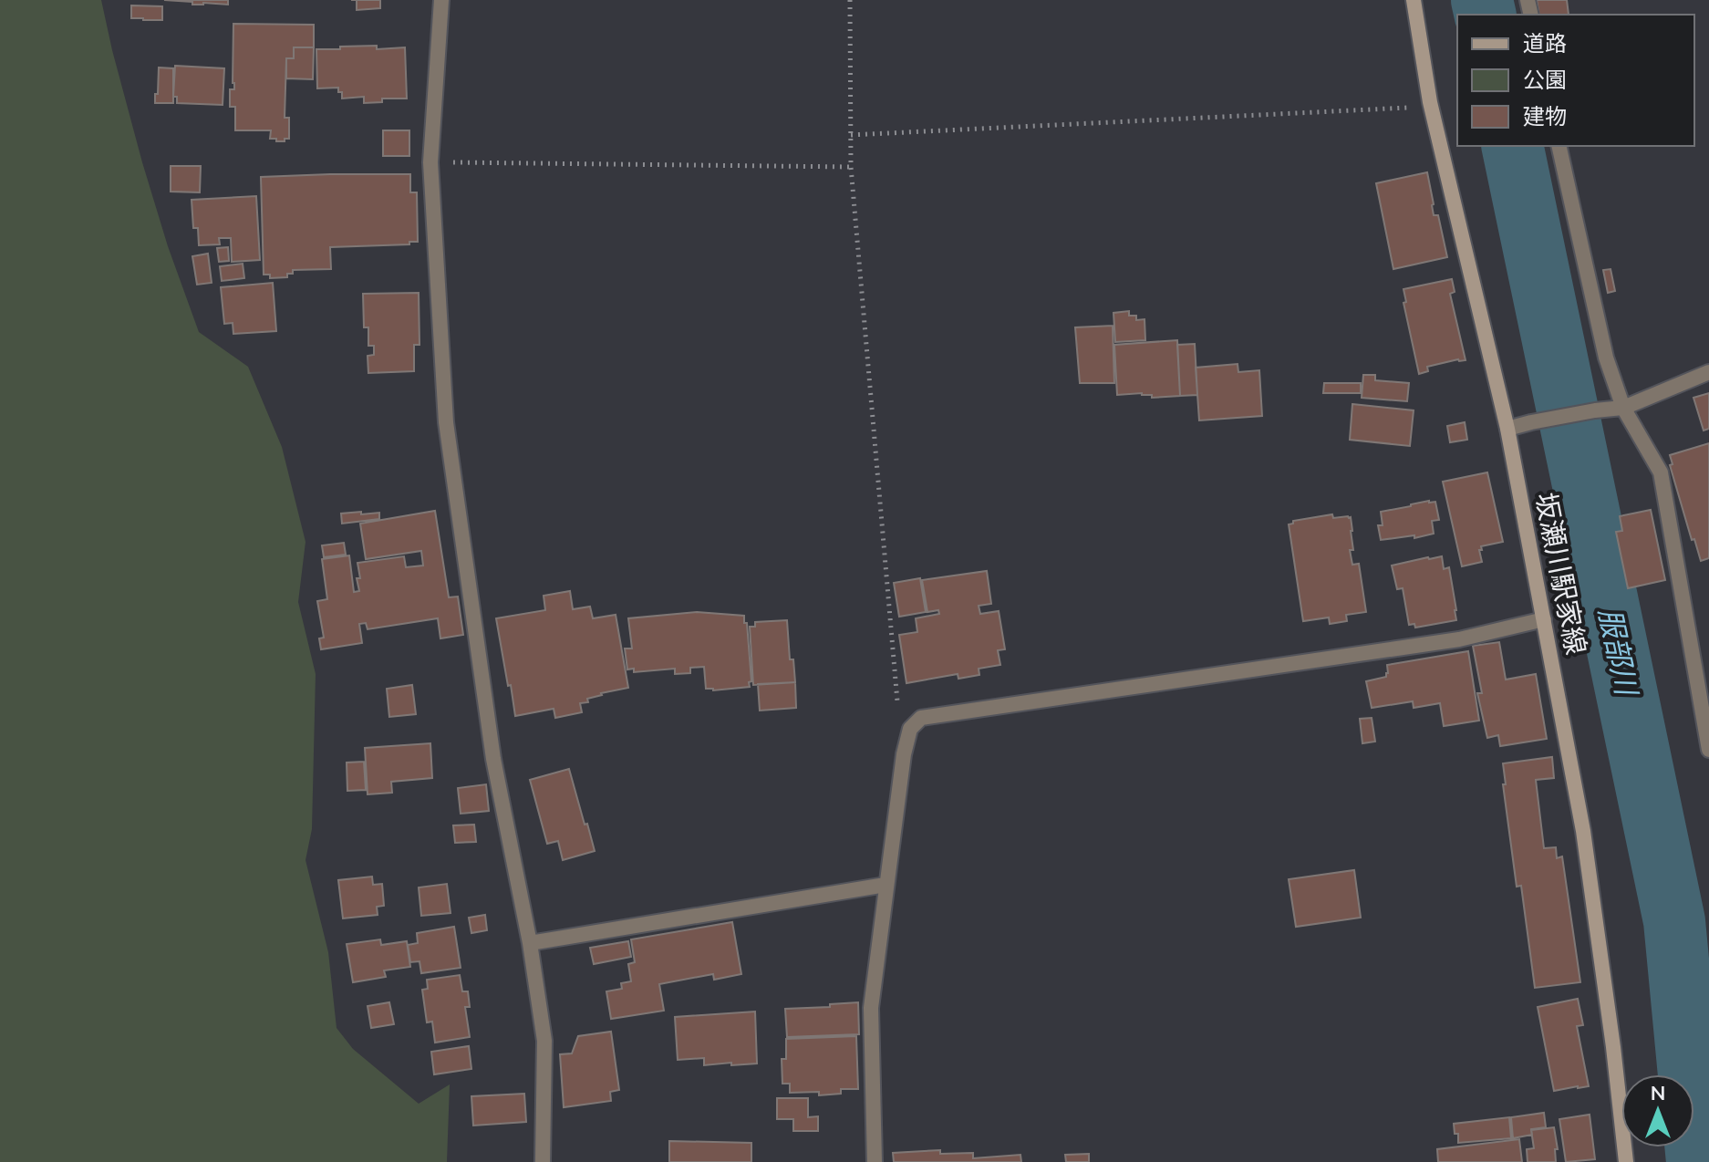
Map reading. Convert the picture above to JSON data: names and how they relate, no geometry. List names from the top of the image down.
{
  "streets": {
    "main road": ["坂瀬川駅家線"]
  },
  "water": ["服部川"],
  "legend": ["道路", "公園", "建物"],
  "north": "top"
}
